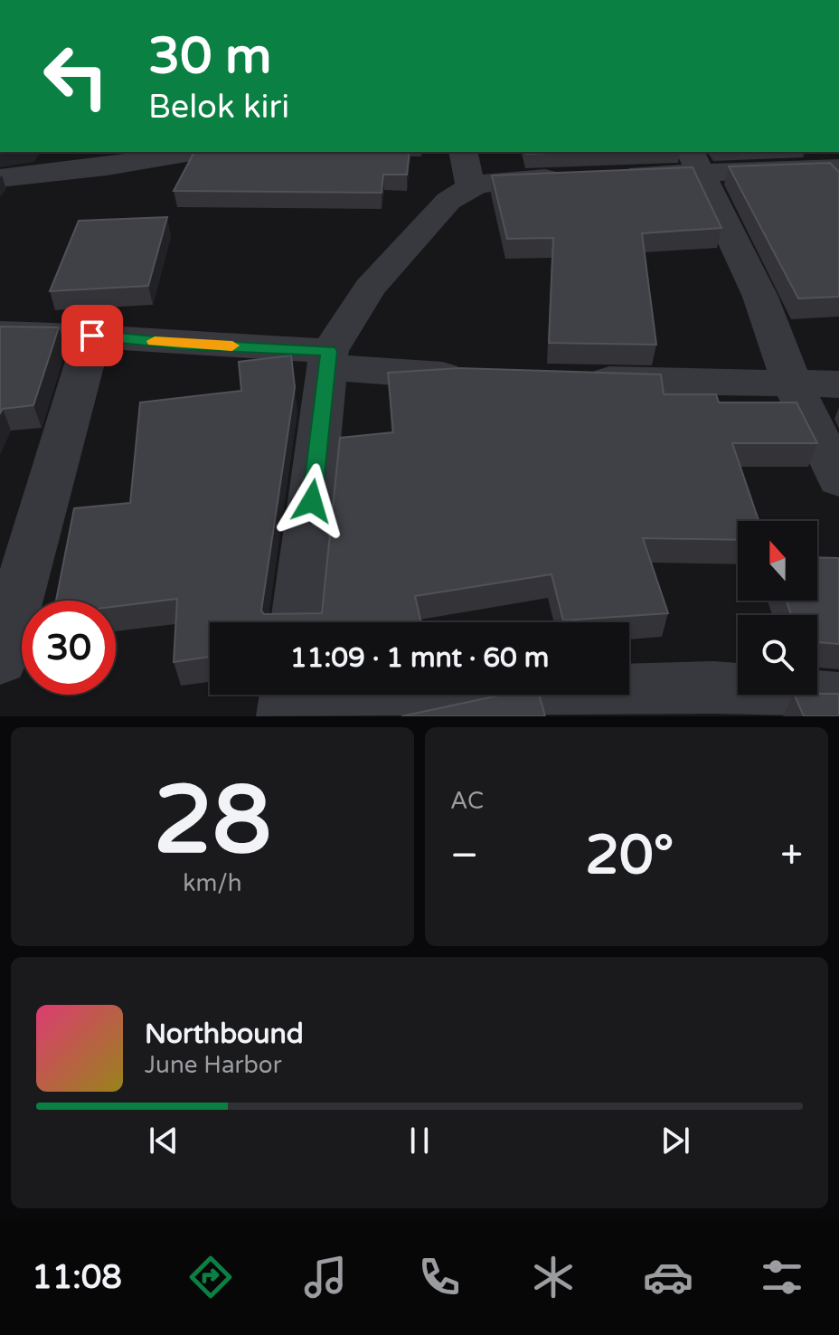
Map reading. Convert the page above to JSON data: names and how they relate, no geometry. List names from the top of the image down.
{
  "north": "top",
  "page": {
    "turn": ["30 m", "Belok kiri"],
    "limit": "30",
    "trip": "11:09 · 1 mnt · 60 m",
    "tile": [
      ["28", "km/h"],
      "AC"
    ],
    "heat": ["−", "20°", "+"],
    "song": ["Northbound", "June Harbor"],
    "tabs": "11:08"
  }
}
